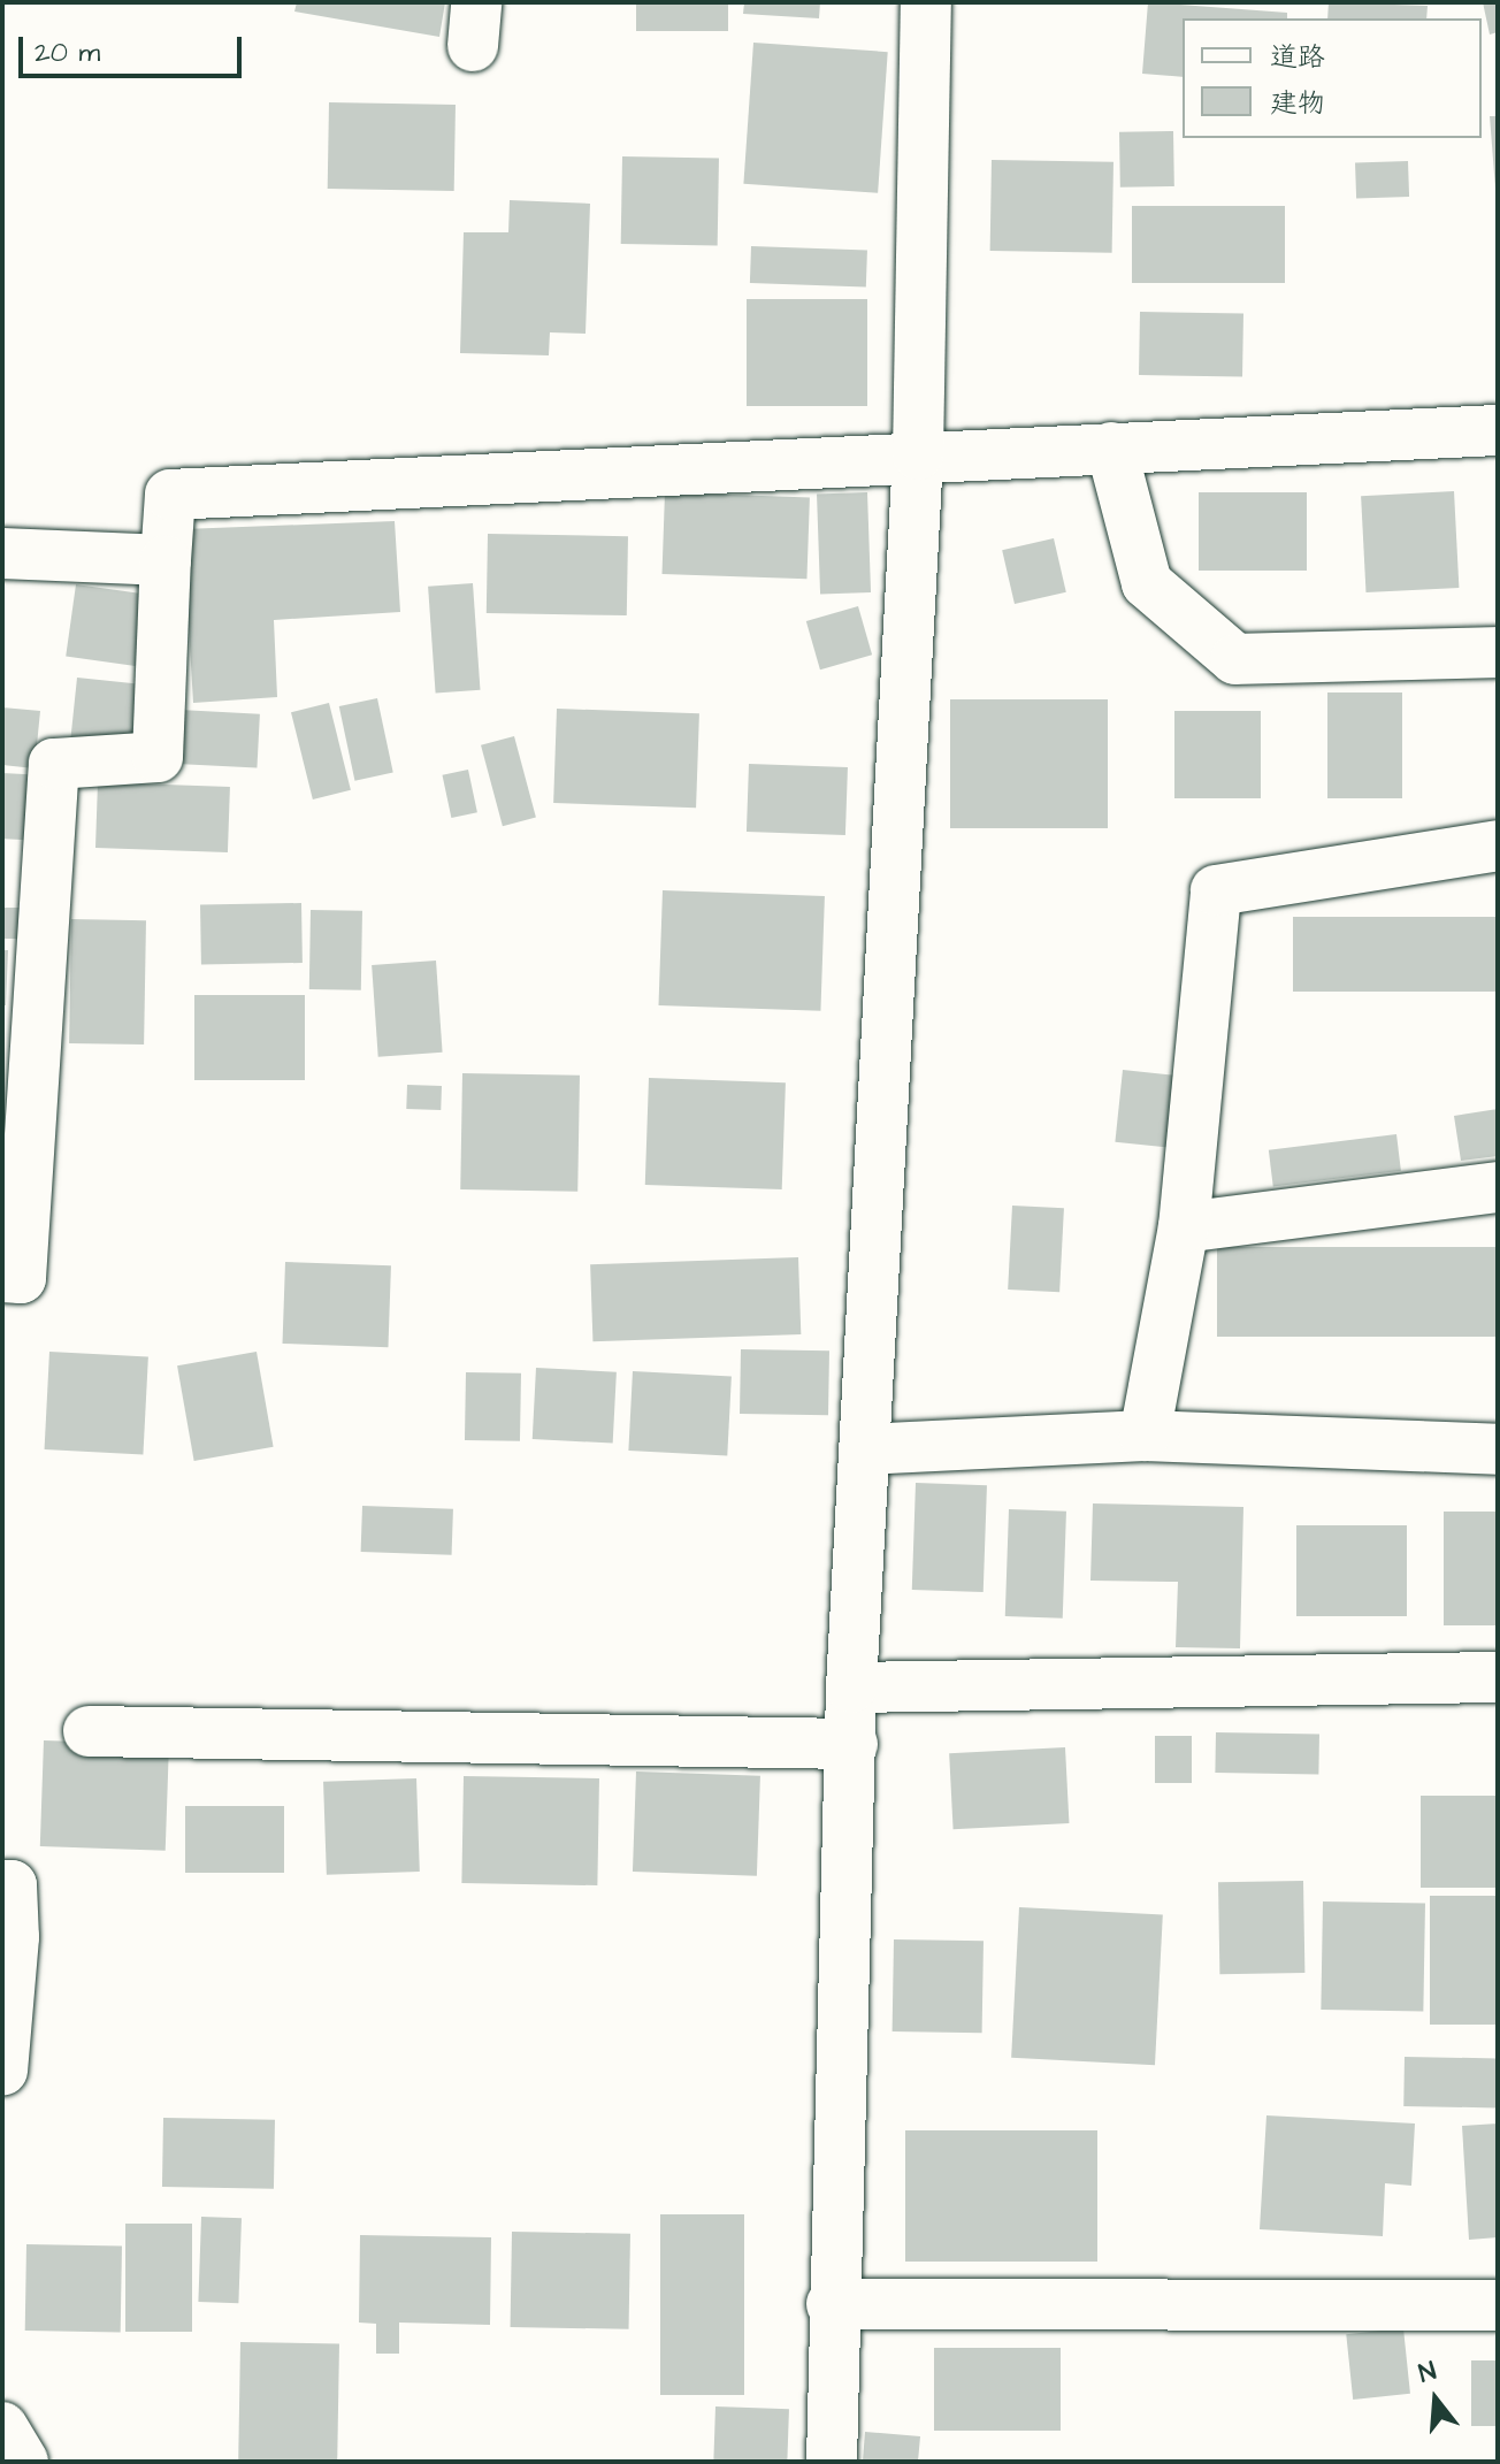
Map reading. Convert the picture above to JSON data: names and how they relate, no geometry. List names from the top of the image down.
{
  "legend": ["道路", "建物"],
  "scale_bar": "20 m",
  "north": "top"
}
